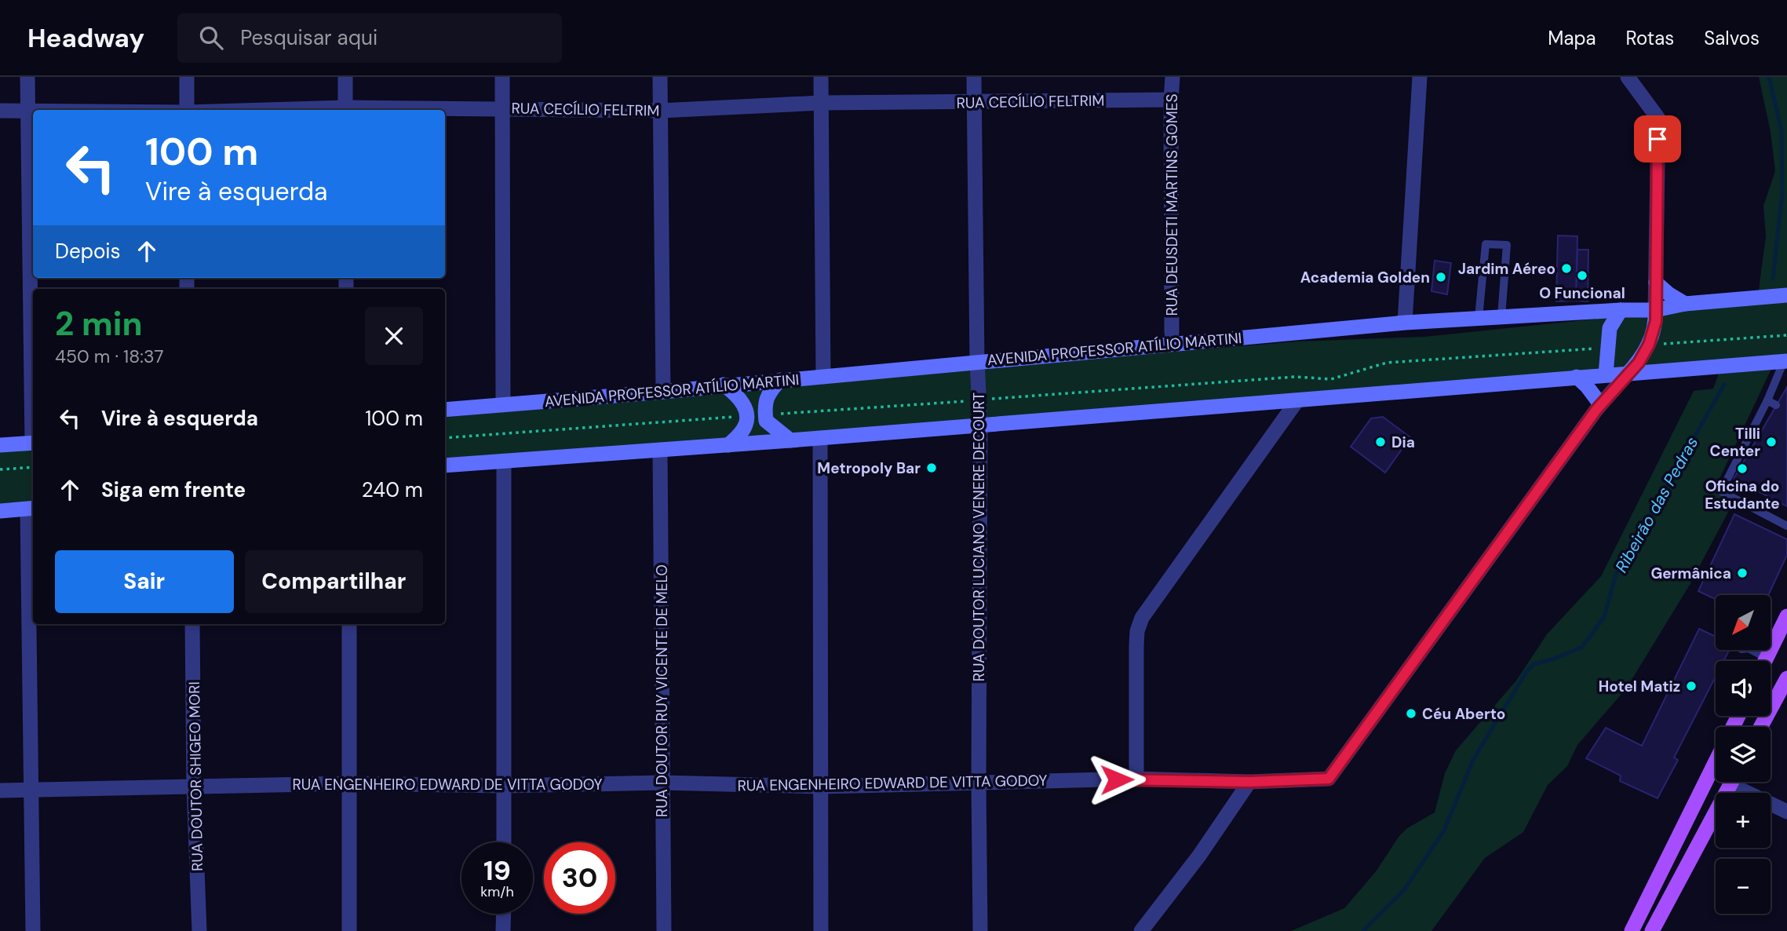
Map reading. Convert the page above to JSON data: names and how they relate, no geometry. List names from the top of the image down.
{
  "streets": {
    "main road": ["AVENIDA PROFESSOR ATÍLIO MARTINI"],
    "street": [
      "RUA CECÍLIO FELTRIM",
      "RUA DEUSDETI MARTINS GOMES",
      "RUA DOUTOR LUCIANO VENERE DECOURT",
      "RUA DOUTOR RUY VICENTE DE MELO",
      "RUA DOUTOR SHIGEO MORI",
      "RUA ENGENHEIRO EDWARD DE VITTA GODOY"
    ]
  },
  "crossings": [
    ["RUA CECÍLIO FELTRIM", "RUA DEUSDETI MARTINS GOMES"],
    ["RUA CECÍLIO FELTRIM", "RUA DOUTOR LUCIANO VENERE DECOURT"],
    ["AVENIDA PROFESSOR ATÍLIO MARTINI", "RUA DOUTOR LUCIANO VENERE DECOURT"],
    ["RUA DOUTOR LUCIANO VENERE DECOURT", "RUA ENGENHEIRO EDWARD DE VITTA GODOY"],
    ["RUA DOUTOR RUY VICENTE DE MELO", "RUA ENGENHEIRO EDWARD DE VITTA GODOY"],
    ["RUA DOUTOR SHIGEO MORI", "RUA ENGENHEIRO EDWARD DE VITTA GODOY"]
  ],
  "water": ["Ribeirão das Pedras"],
  "places": [
    "Jardim Aéreo",
    "O Funcional",
    "Academia Golden",
    "Dia",
    "Tilli Center",
    "Metropoly Bar",
    "Oficina do Estudante",
    "Germânica",
    "Hotel Matiz",
    "Céu Aberto"
  ],
  "north": "bottom left",
  "page": {
    "header": "Headway",
    "search": "Pesquisar aqui",
    "nav": ["Mapa", "Rotas", "Salvos"],
    "turn": ["100 m", "Vire à esquerda"],
    "then": "Depois",
    "heading": ["2 min", "450 m · 18:37"],
    "list": [
      {
        "name": "Vire à esquerda",
        "value": "100 m"
      },
      {
        "name": "Siga em frente",
        "value": "240 m"
      }
    ],
    "buttons": ["Sair", "Compartilhar"],
    "map_buttons": ["+", "−"],
    "speed": "19 km/h",
    "limit": "30"
  }
}
